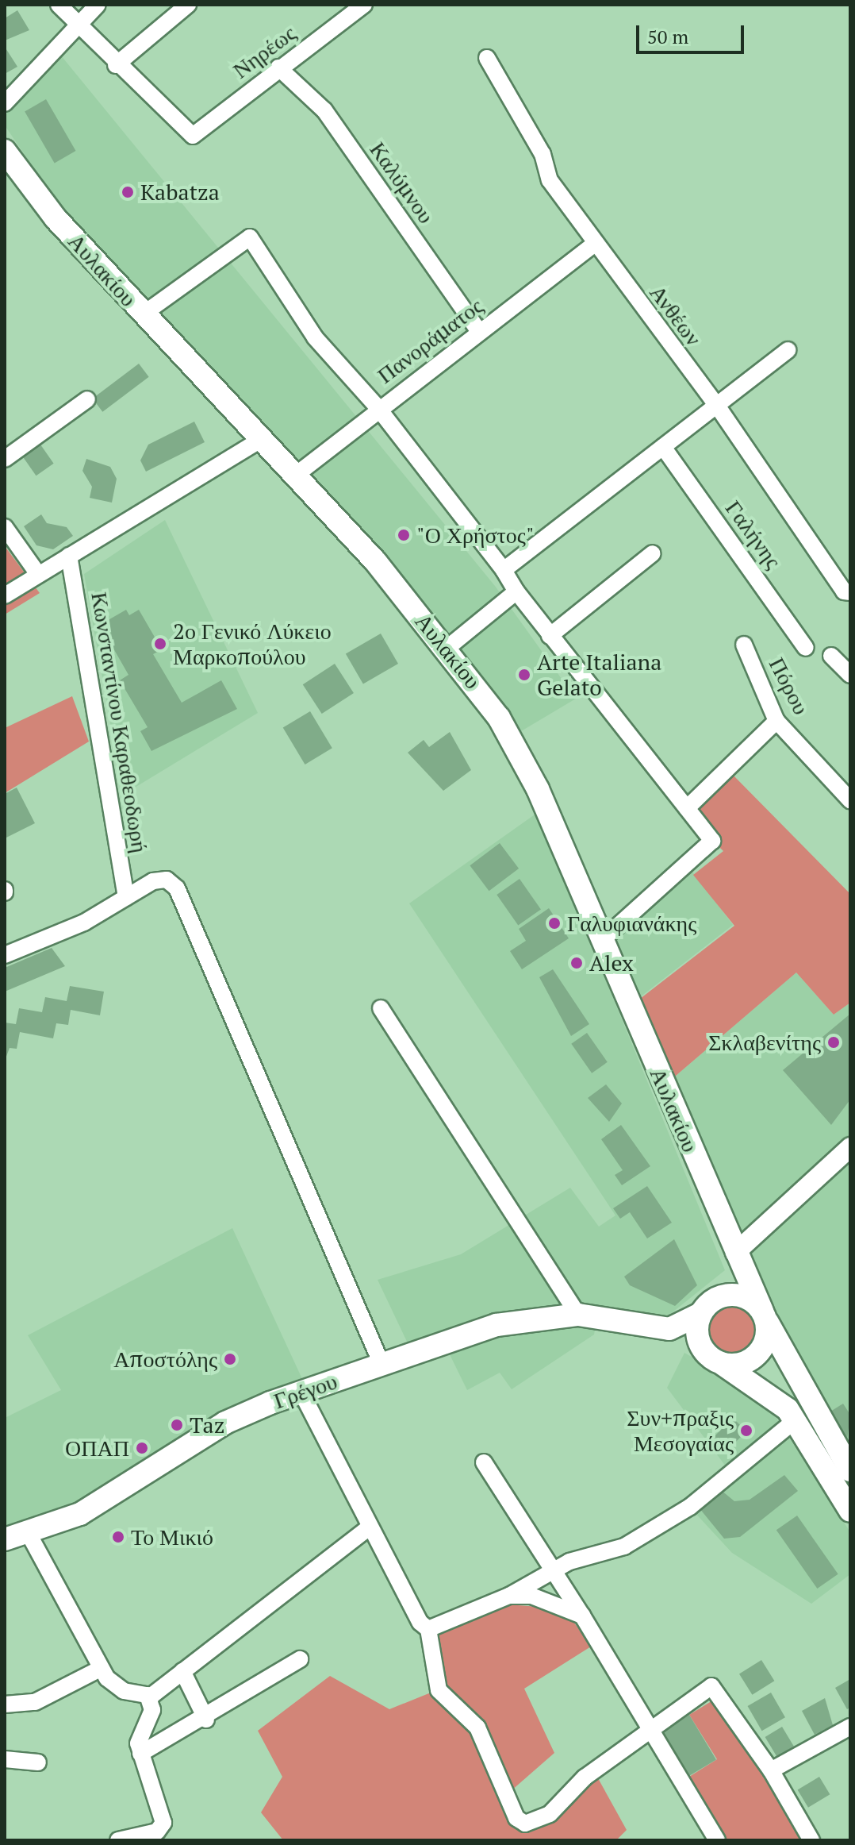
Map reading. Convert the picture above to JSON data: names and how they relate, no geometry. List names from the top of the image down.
{
  "streets": {
    "main road": ["Αυλακίου", "Γρέγου"],
    "street": [
      "Νηρέως",
      "Καλύμνου",
      "Ανθέων",
      "Πανοράματος",
      "Γαλήνης",
      "Πόρου",
      "Κωνσταντίνου Καραθεοδωρή"
    ]
  },
  "crossings": [
    ["Νηρέως", "Καλύμνου"],
    ["Καλύμνου", "Πανοράματος"],
    ["Αυλακίου", "Πανοράματος"],
    ["Αυλακίου", "Γρέγου"],
    ["Ανθέων", "Πανοράματος"]
  ],
  "places": [
    "Kabatza",
    "\"Ο Χρήστος\"",
    "2ο Γενικό Λύκειο Μαρκοπούλου",
    "Arte Italiana Gelato",
    "Γαλυφιανάκης",
    "Alex",
    "Σκλαβενίτης",
    "Αποστόλης",
    "Taz",
    "Συν+πραξις Μεσογαίας",
    "ΟΠΑΠ",
    "Το Μικιό"
  ],
  "scale_bar": "50 m"
}
